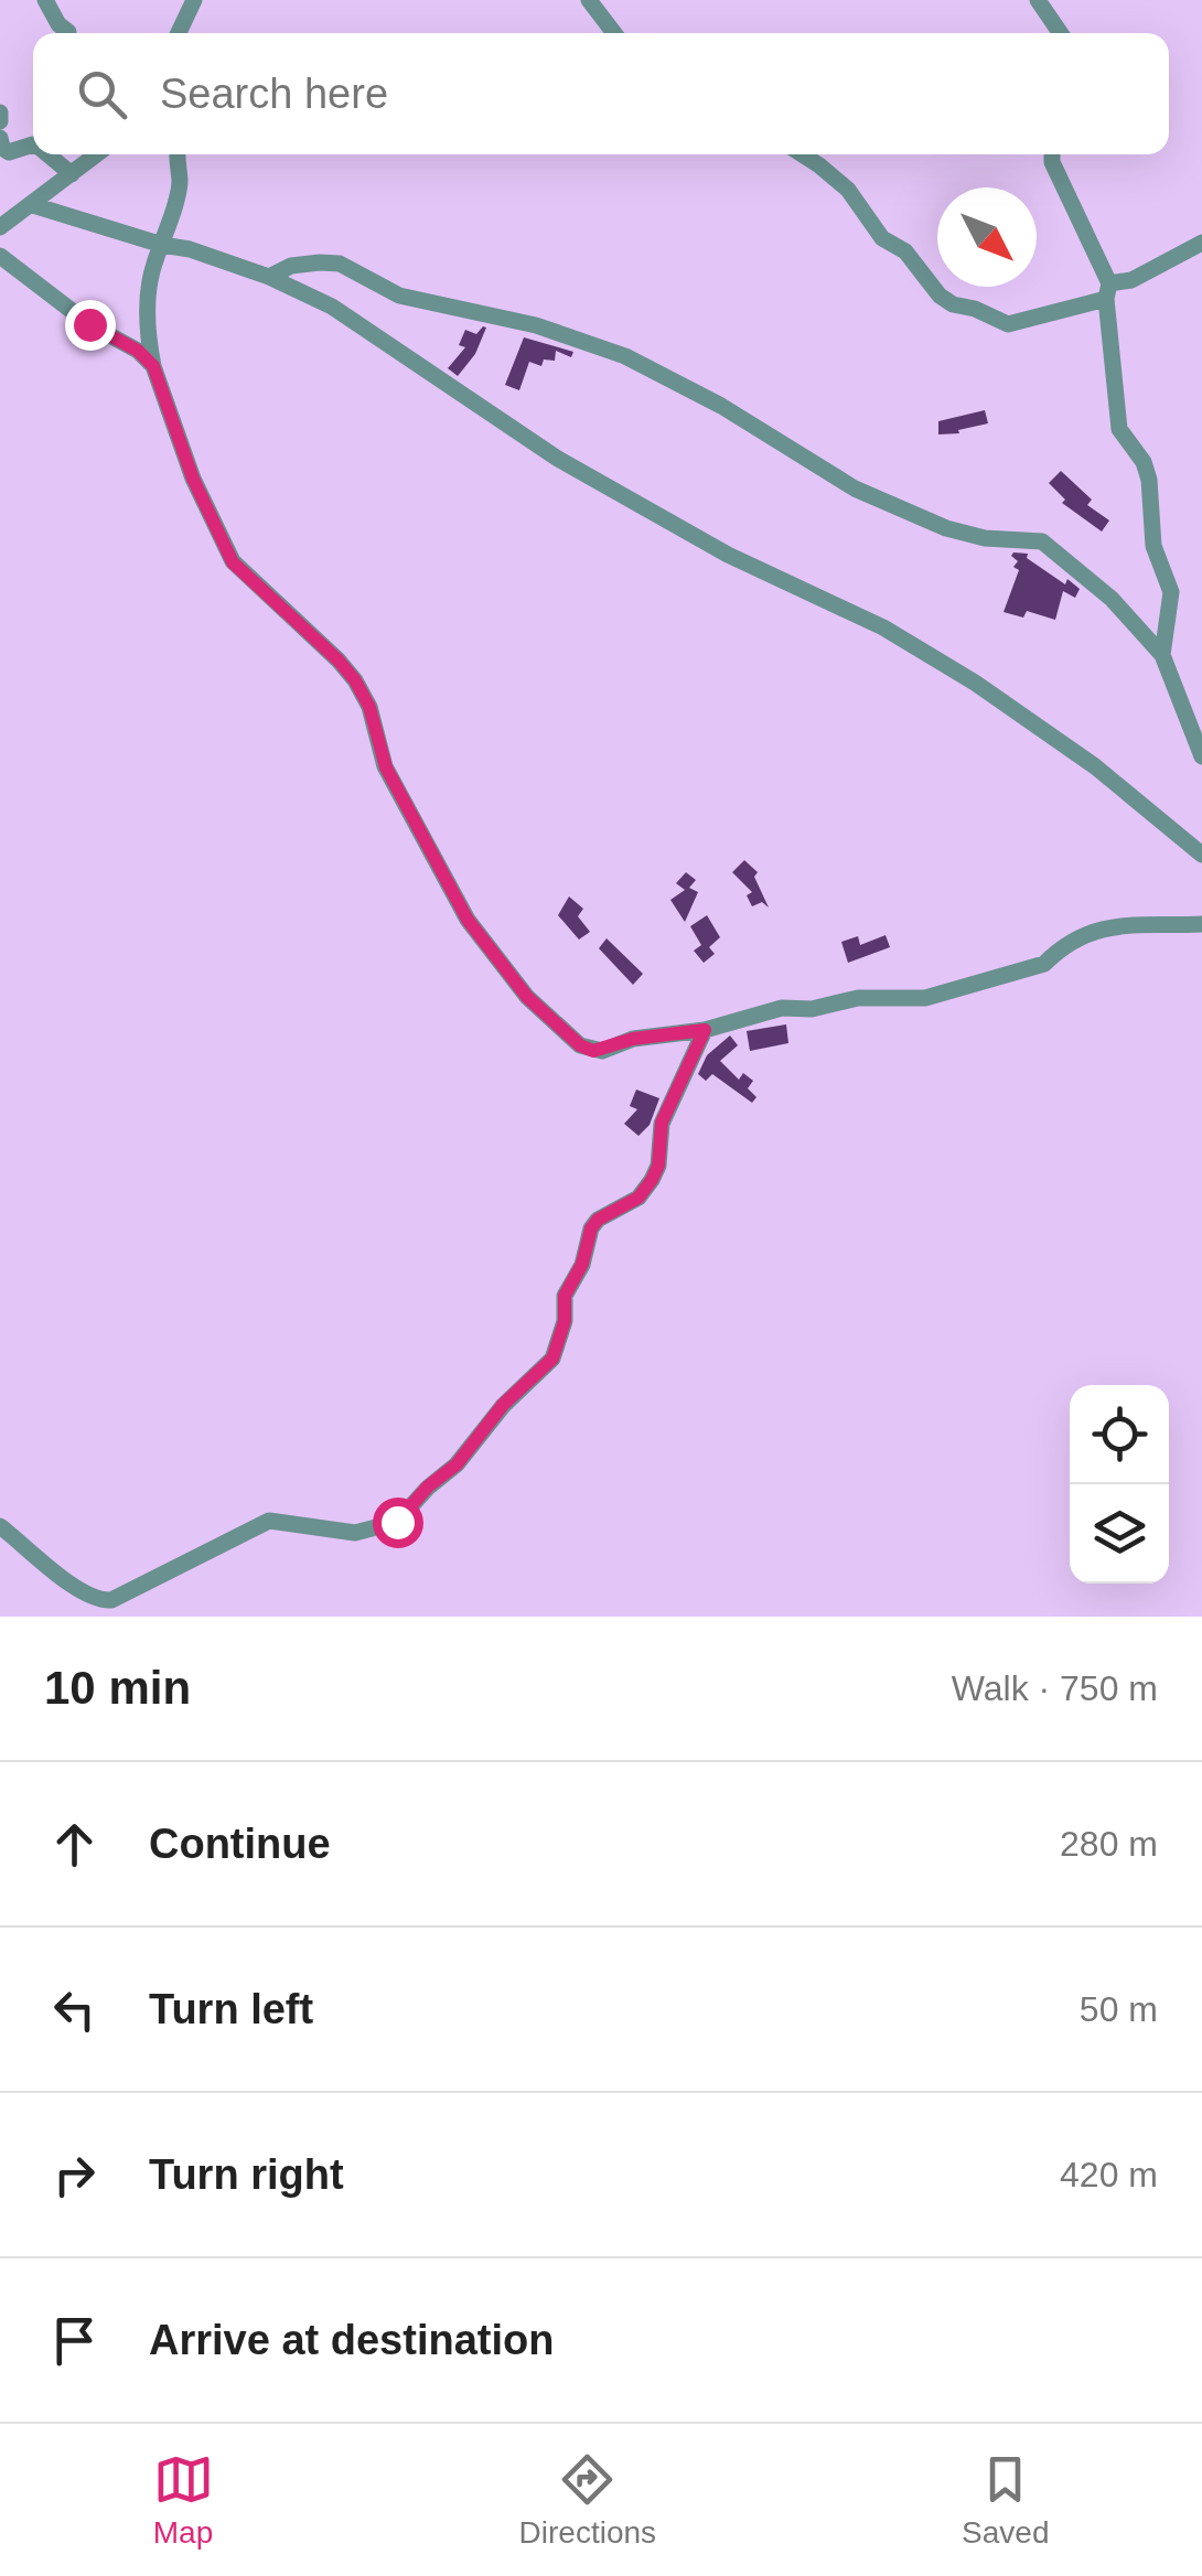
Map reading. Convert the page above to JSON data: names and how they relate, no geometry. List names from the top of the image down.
{
  "north": "bottom right",
  "page": {
    "search": "Search here",
    "heading": ["10 min", "Walk · 750 m"],
    "list": [
      ["Continue", "280 m"],
      ["Turn left", "50 m"],
      ["Turn right", "420 m"],
      "Arrive at destination"
    ],
    "nav": ["Map", "Directions", "Saved"]
  }
}
